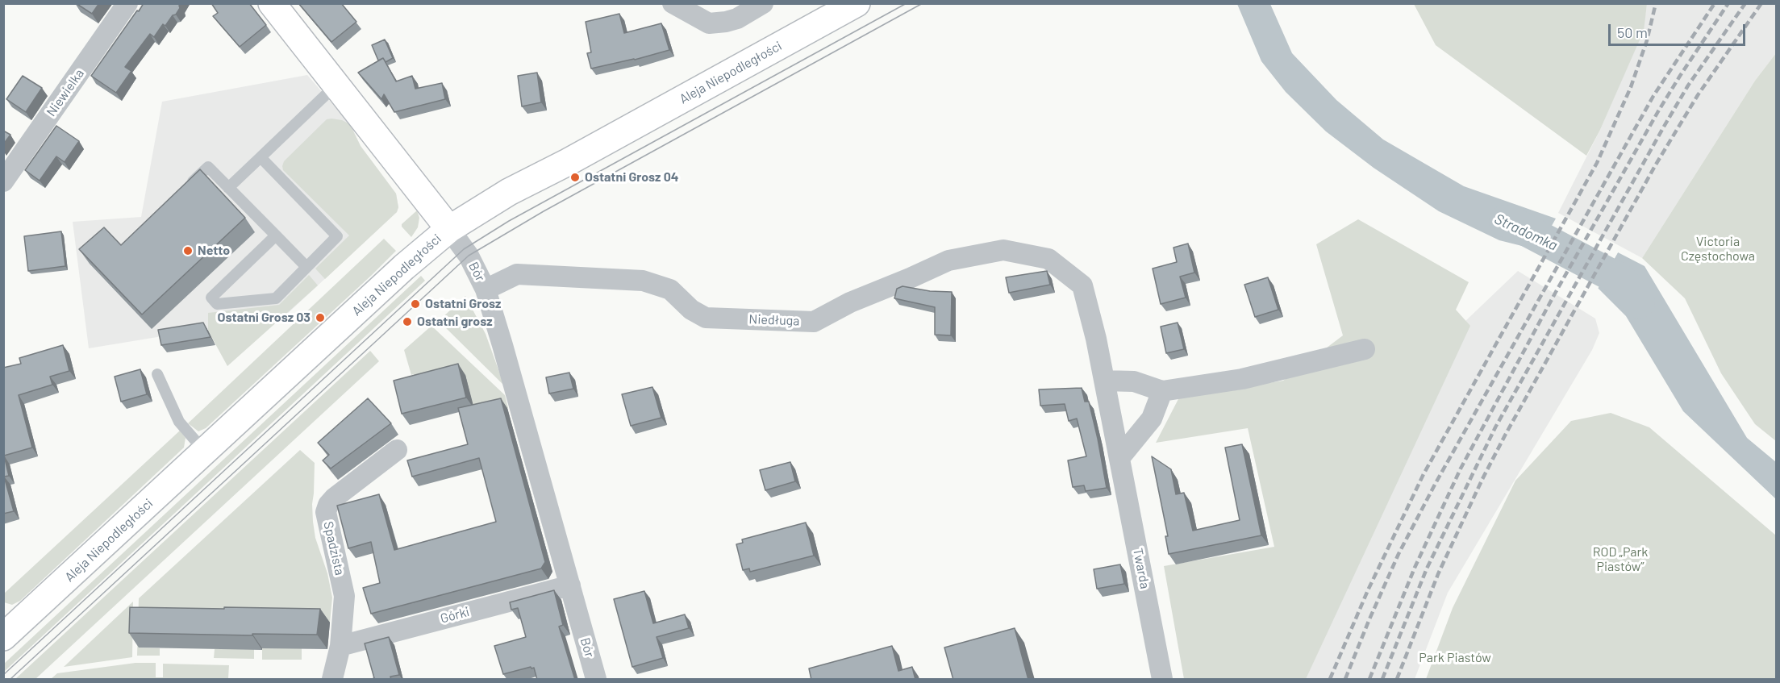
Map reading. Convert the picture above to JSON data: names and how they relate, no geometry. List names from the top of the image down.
{
  "streets": {
    "street": [
      "Aleja Niepodległości",
      "Niewielka",
      "Bór",
      "Niedługa",
      "Spadzista",
      "Twarda",
      "Górki"
    ]
  },
  "crossings": [
    ["Aleja Niepodległości", "Bór"],
    ["Bór", "Niedługa"],
    ["Bór", "Górki"],
    ["Niedługa", "Twarda"],
    ["Spadzista", "Górki"]
  ],
  "water": ["Stradomka"],
  "parks": ["Victoria Częstochowa", "ROD „Park Piastów”", "Park Piastów"],
  "places": [
    "Ostatni Grosz 04",
    "Netto",
    "Ostatni Grosz",
    "Ostatni Grosz 03",
    "Ostatni grosz"
  ],
  "scale_bar": "50 m"
}
